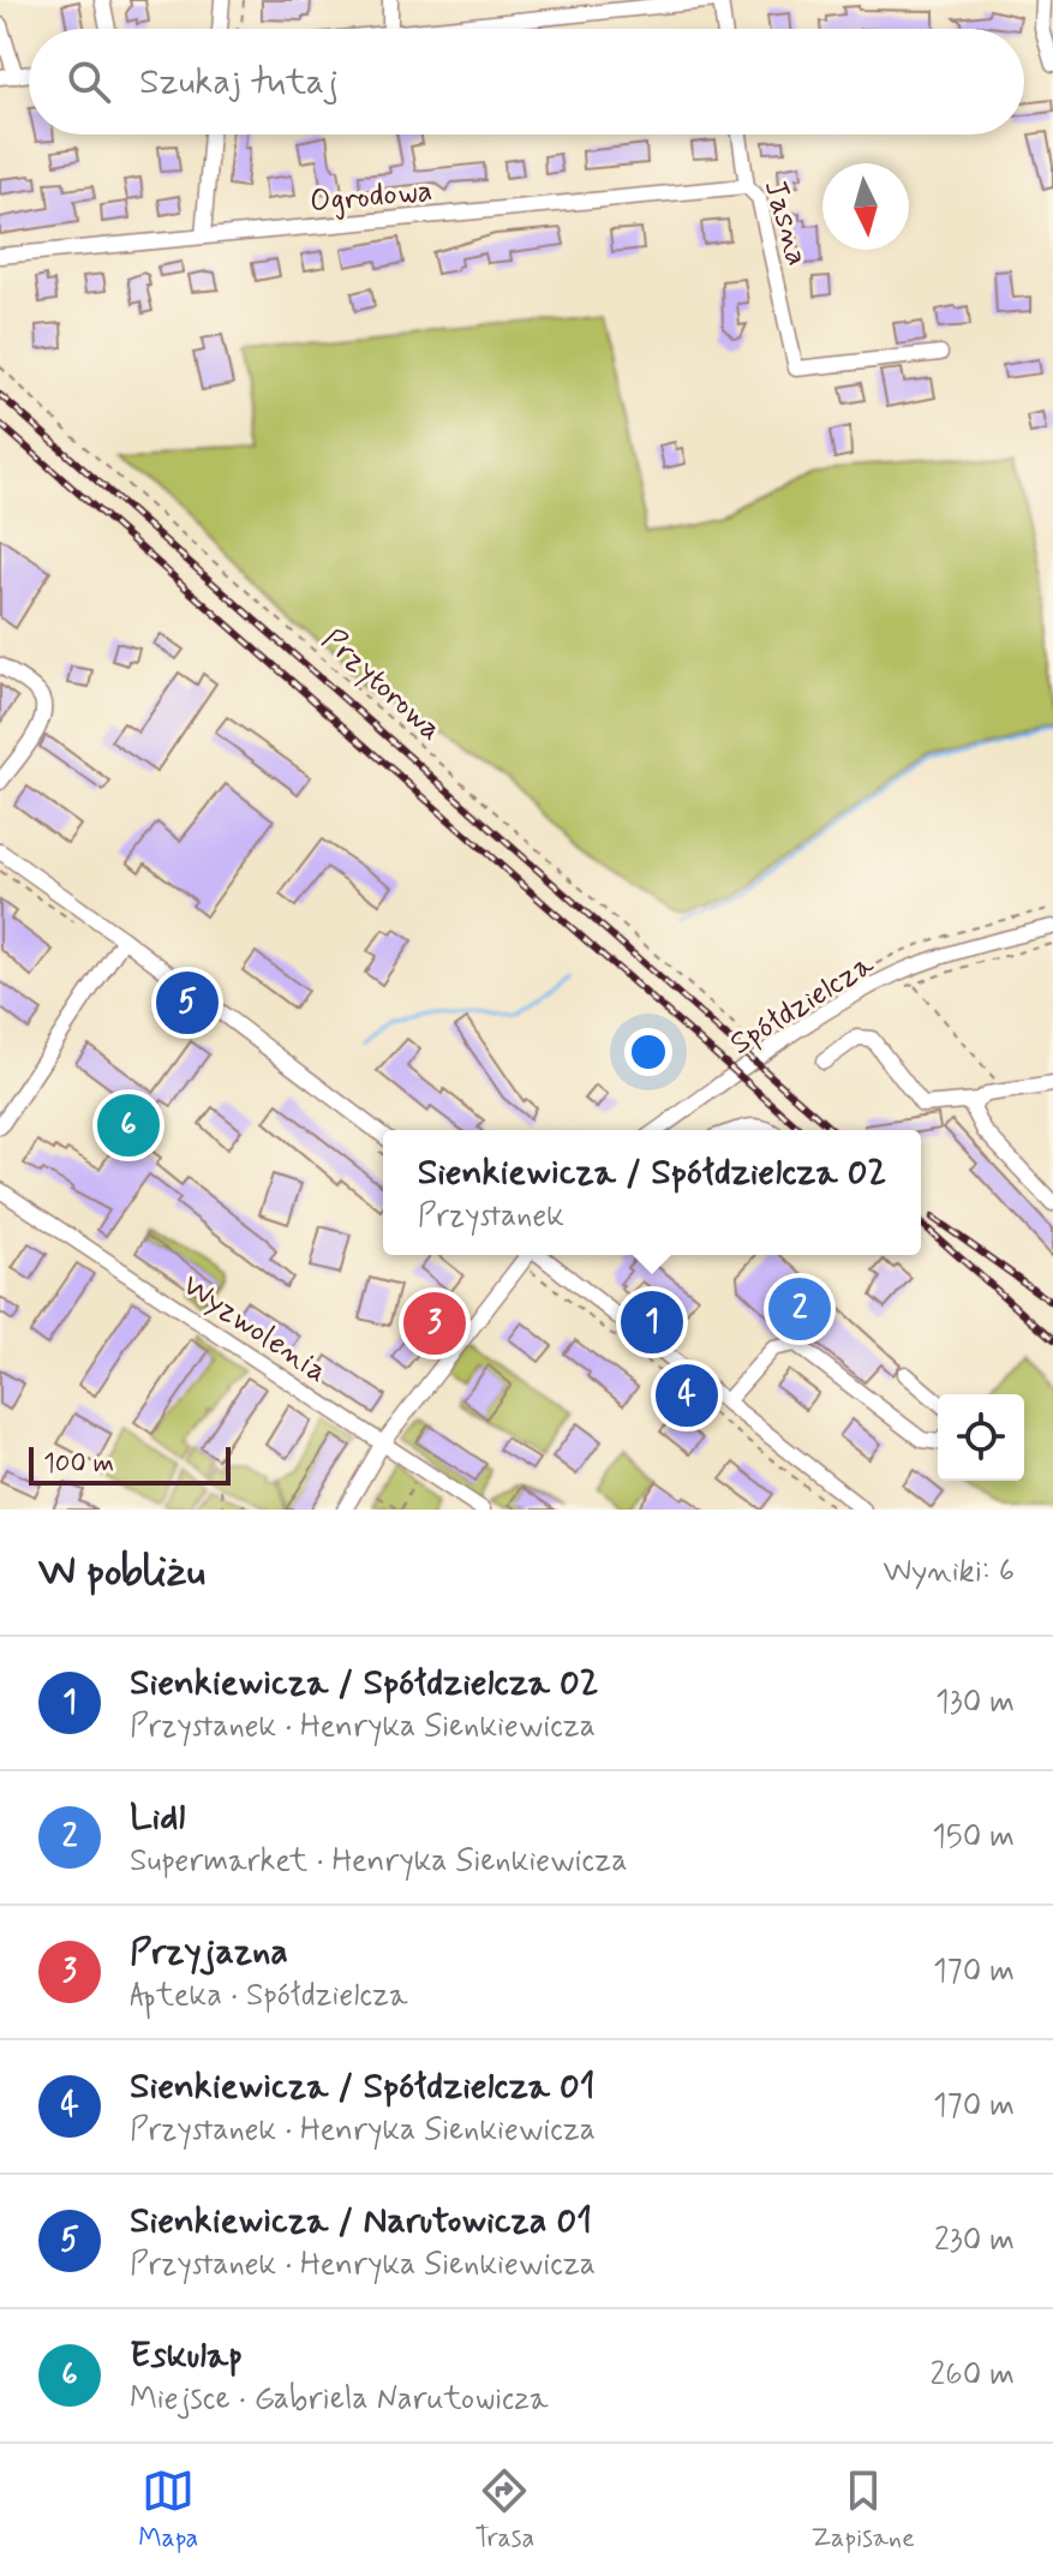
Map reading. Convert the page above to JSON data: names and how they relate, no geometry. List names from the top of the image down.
{
  "streets": {
    "street": [
      "Ogrodowa",
      "Jasna",
      "Spółdzielcza",
      "Wyzwolenia"
    ],
    "path": ["Przytorowa"]
  },
  "crossings": [
    ["Ogrodowa", "Jasna"]
  ],
  "scale_bar": "100 m",
  "north": "bottom",
  "page": {
    "search": "Szukaj tutaj",
    "pins": [
      "5",
      "6",
      "2",
      "1",
      "3",
      "4"
    ],
    "popup": ["Sienkiewicza / Spółdzielcza 02", "Przystanek"],
    "scale": "100 m",
    "heading": ["W pobliżu", "Wyniki: 6"],
    "list": [
      {
        "mark": "1",
        "name": "Sienkiewicza / Spółdzielcza 02",
        "note": "Przystanek · Henryka Sienkiewicza",
        "value": "130 m"
      },
      {
        "mark": "2",
        "name": "Lidl",
        "note": "Supermarket · Henryka Sienkiewicza",
        "value": "150 m"
      },
      {
        "mark": "3",
        "name": "Przyjazna",
        "note": "Apteka · Spółdzielcza",
        "value": "170 m"
      },
      {
        "mark": "4",
        "name": "Sienkiewicza / Spółdzielcza 01",
        "note": "Przystanek · Henryka Sienkiewicza",
        "value": "170 m"
      },
      {
        "mark": "5",
        "name": "Sienkiewicza / Narutowicza 01",
        "note": "Przystanek · Henryka Sienkiewicza",
        "value": "230 m"
      },
      {
        "mark": "6",
        "name": "Eskulap",
        "note": "Miejsce · Gabriela Narutowicza",
        "value": "260 m"
      }
    ],
    "nav": ["Mapa", "Trasa", "Zapisane"]
  }
}
